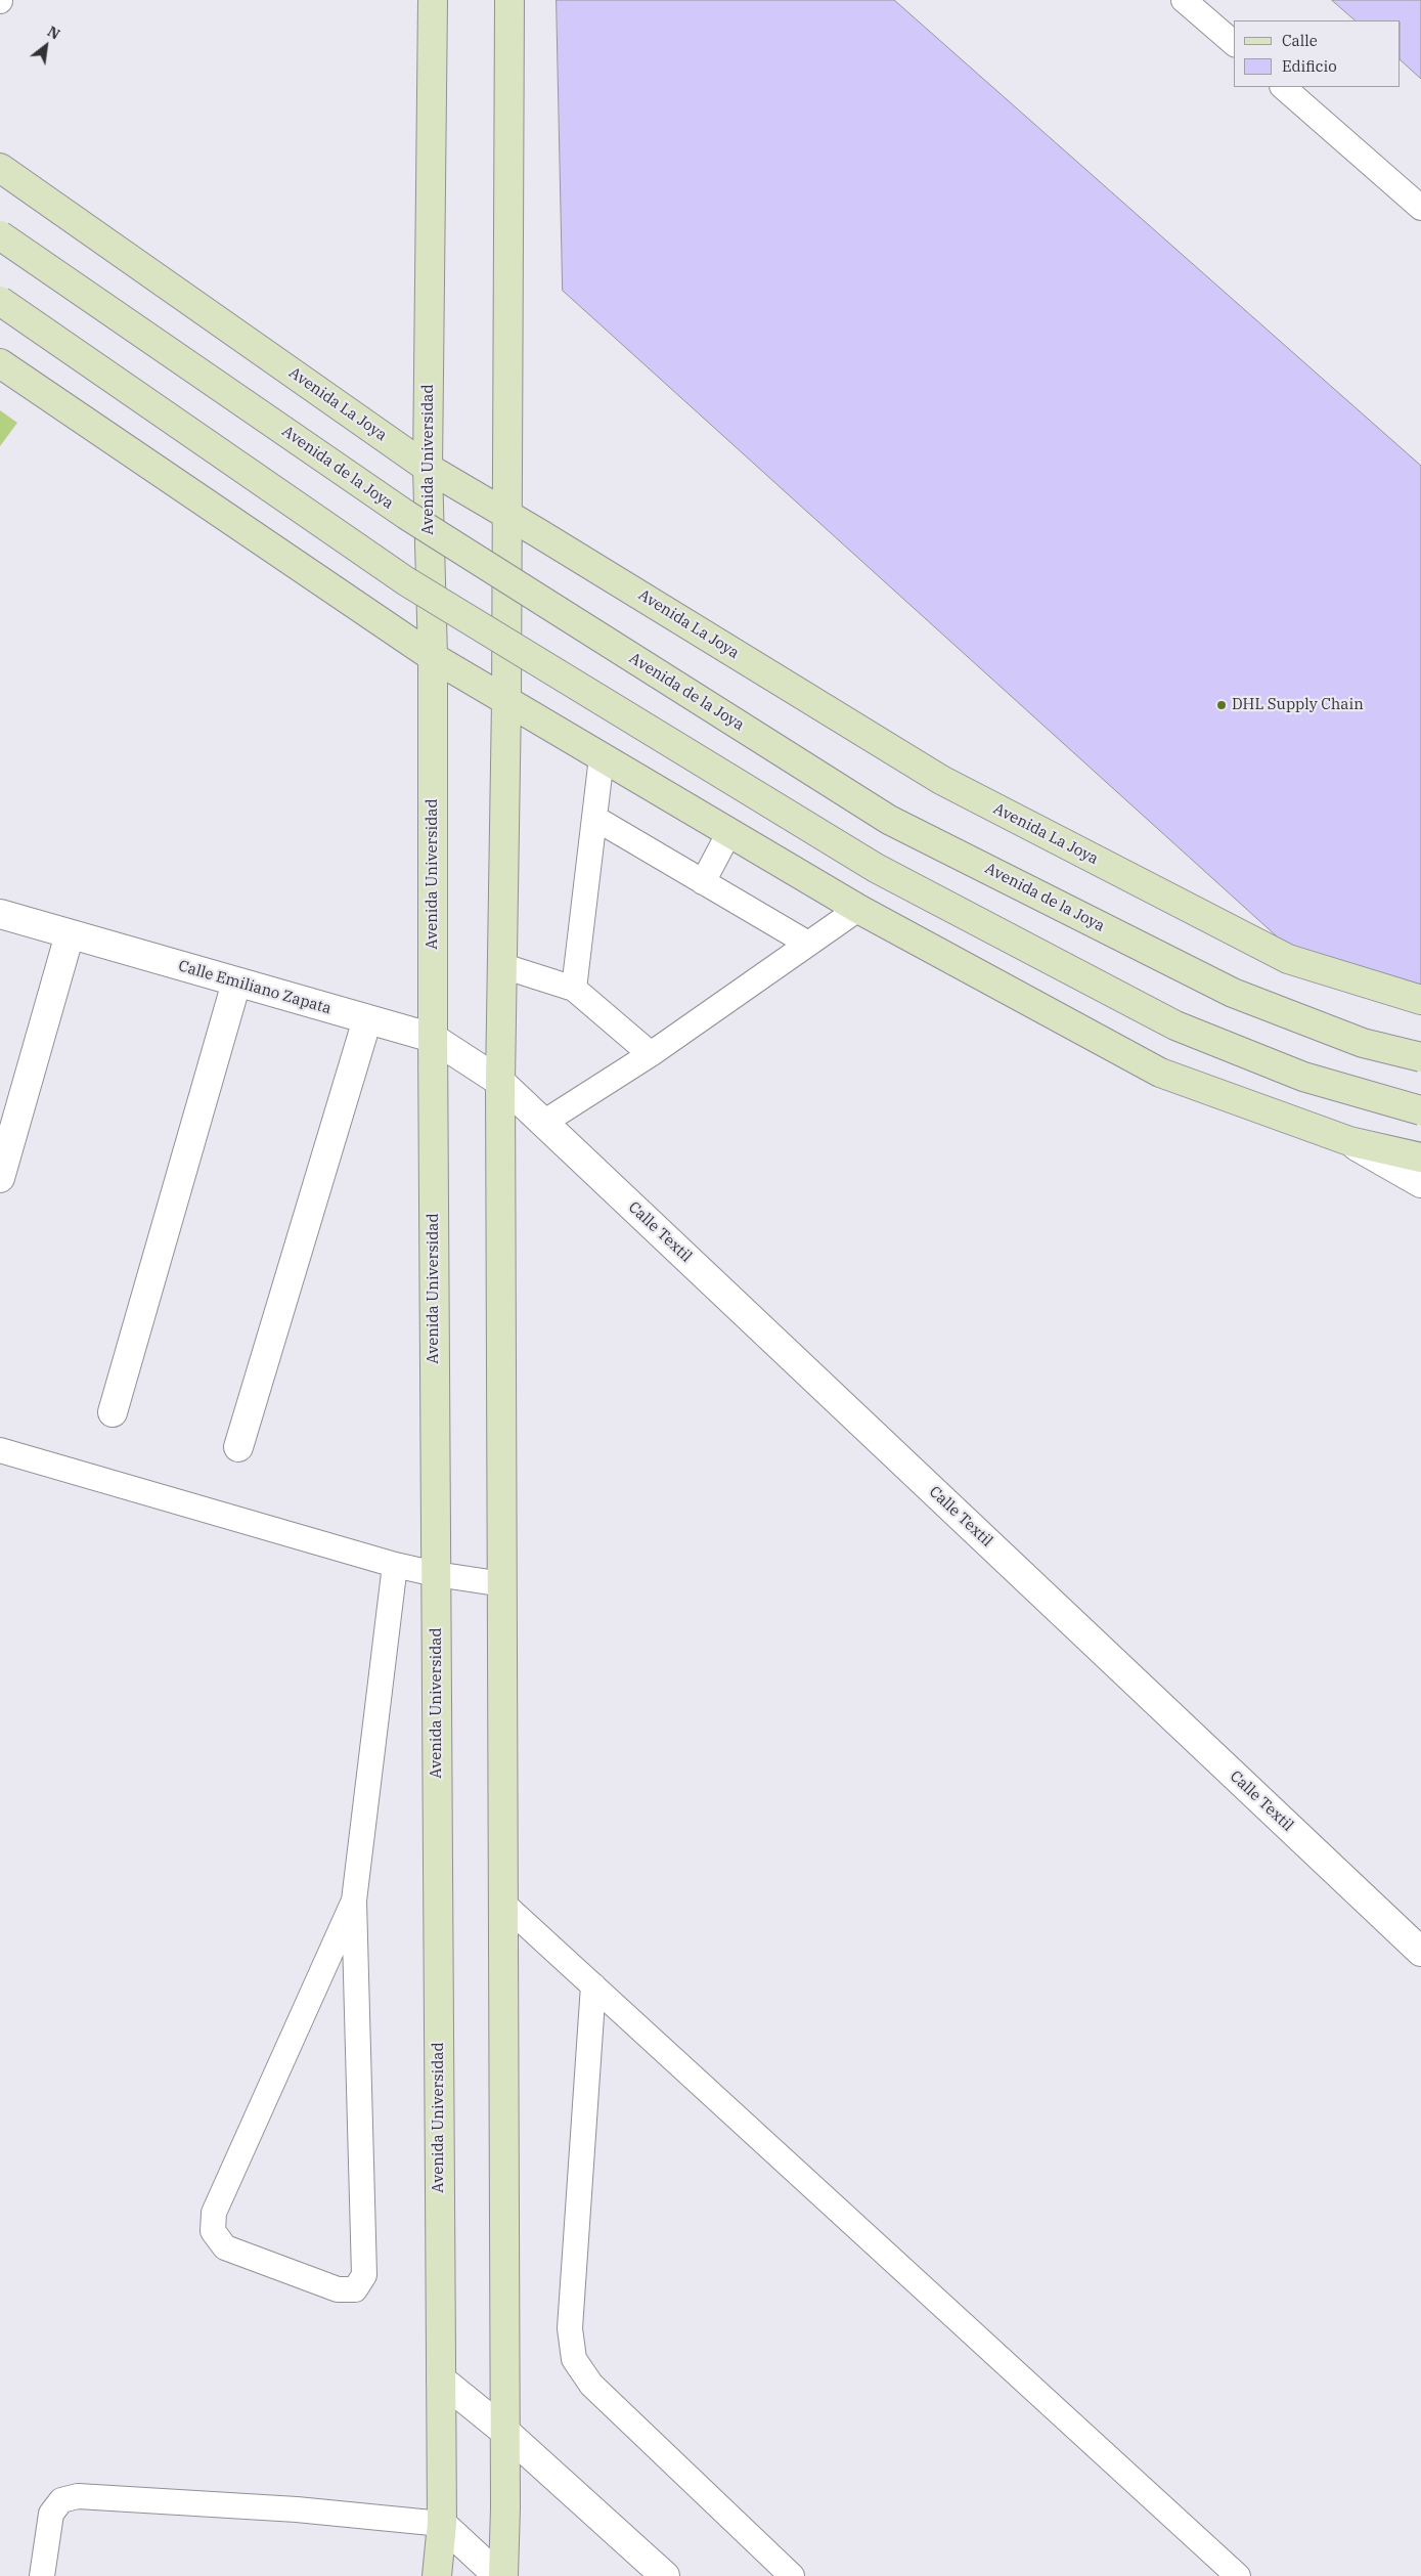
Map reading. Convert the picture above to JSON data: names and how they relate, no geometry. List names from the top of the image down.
{
  "streets": {
    "main road": ["Avenida La Joya", "Avenida Universidad", "Avenida de la Joya"],
    "street": ["Calle Emiliano Zapata", "Calle Textil"]
  },
  "crossings": [
    ["Avenida La Joya", "Avenida Universidad"],
    ["Avenida Universidad", "Calle Emiliano Zapata"],
    ["Calle Emiliano Zapata", "Calle Textil"]
  ],
  "places": ["DHL Supply Chain"],
  "legend": ["Calle", "Edificio"],
  "north": "top right"
}
